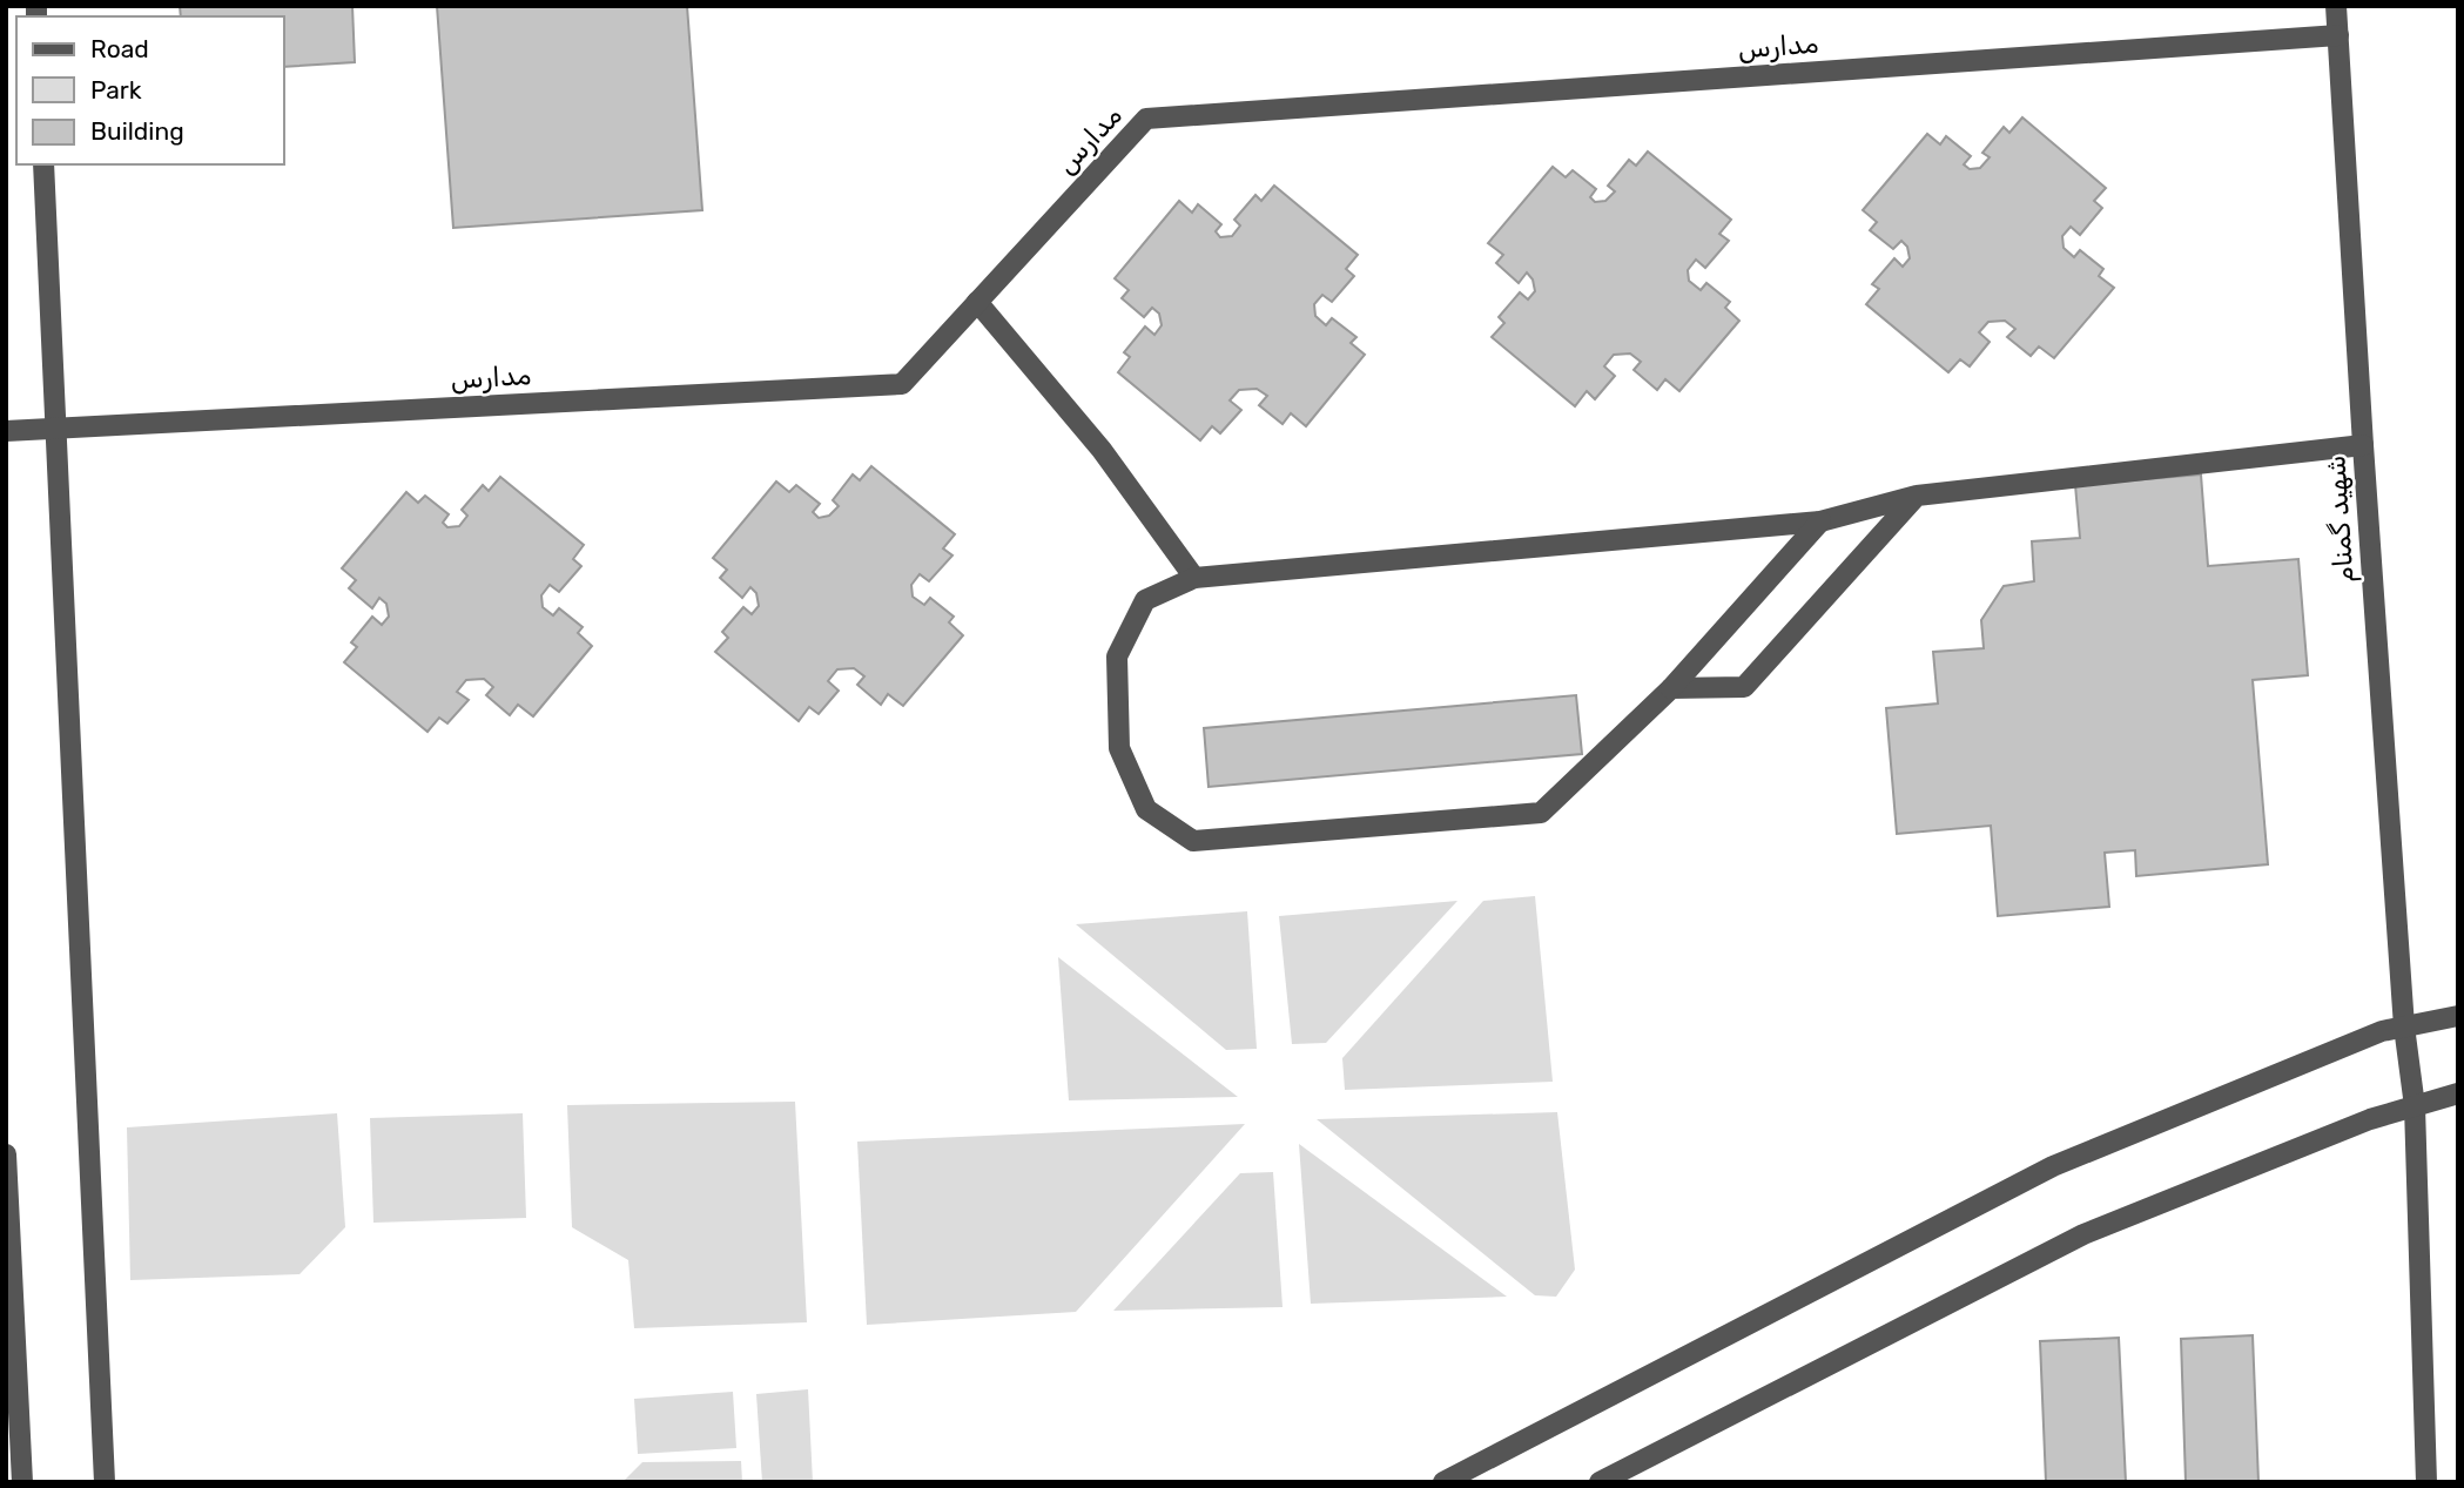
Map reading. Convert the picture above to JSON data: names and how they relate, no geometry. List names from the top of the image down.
{
  "streets": {
    "street": ["مدارس", "شهید گمنام"]
  },
  "crossings": [
    ["مدارس", "شهید گمنام"]
  ],
  "legend": ["Road", "Park", "Building"]
}
